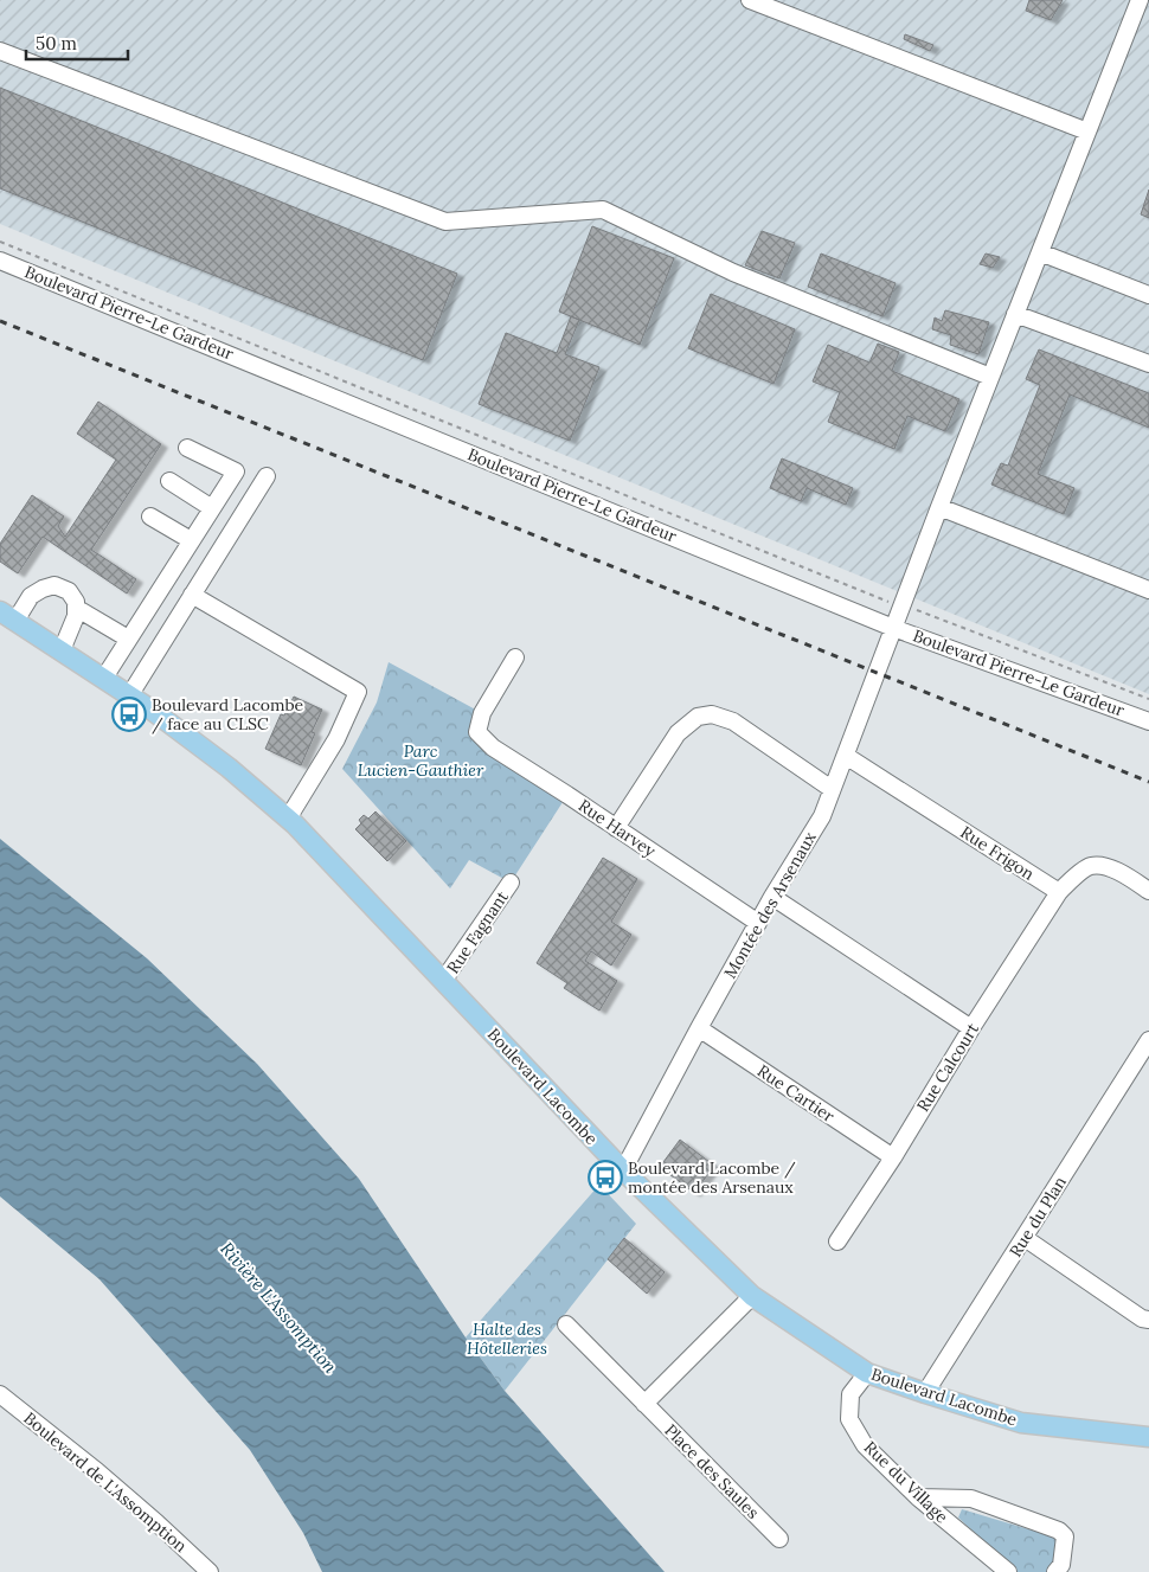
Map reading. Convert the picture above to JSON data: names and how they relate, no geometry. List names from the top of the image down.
{
  "streets": {
    "main road": ["Boulevard Lacombe"],
    "street": [
      "Boulevard Pierre-Le Gardeur",
      "Rue Harvey",
      "Rue Frigon",
      "Montée des Arsenaux",
      "Rue Fagnant",
      "Rue Calcourt",
      "Rue Cartier",
      "Rue du Plan",
      "Place des Saules",
      "Boulevard de L'Assomption",
      "Rue du Village"
    ]
  },
  "crossings": [
    ["Boulevard Pierre-Le Gardeur", "Montée des Arsenaux"],
    ["Rue Harvey", "Montée des Arsenaux"],
    ["Rue Frigon", "Montée des Arsenaux"],
    ["Rue Frigon", "Rue Calcourt"],
    ["Montée des Arsenaux", "Boulevard Lacombe"],
    ["Montée des Arsenaux", "Rue Cartier"],
    ["Rue Fagnant", "Boulevard Lacombe"],
    ["Rue Calcourt", "Rue Cartier"],
    ["Boulevard Lacombe", "Rue du Plan"],
    ["Boulevard Lacombe", "Rue du Village"]
  ],
  "water": ["Rivière L'Assomption"],
  "parks": ["Parc Lucien-Gauthier", "Halte des Hôtelleries"],
  "places": {
    "bus stop": ["Boulevard Lacombe / face au CLSC", "Boulevard Lacombe / montée des Arsenaux"]
  },
  "scale_bar": "50 m"
}
